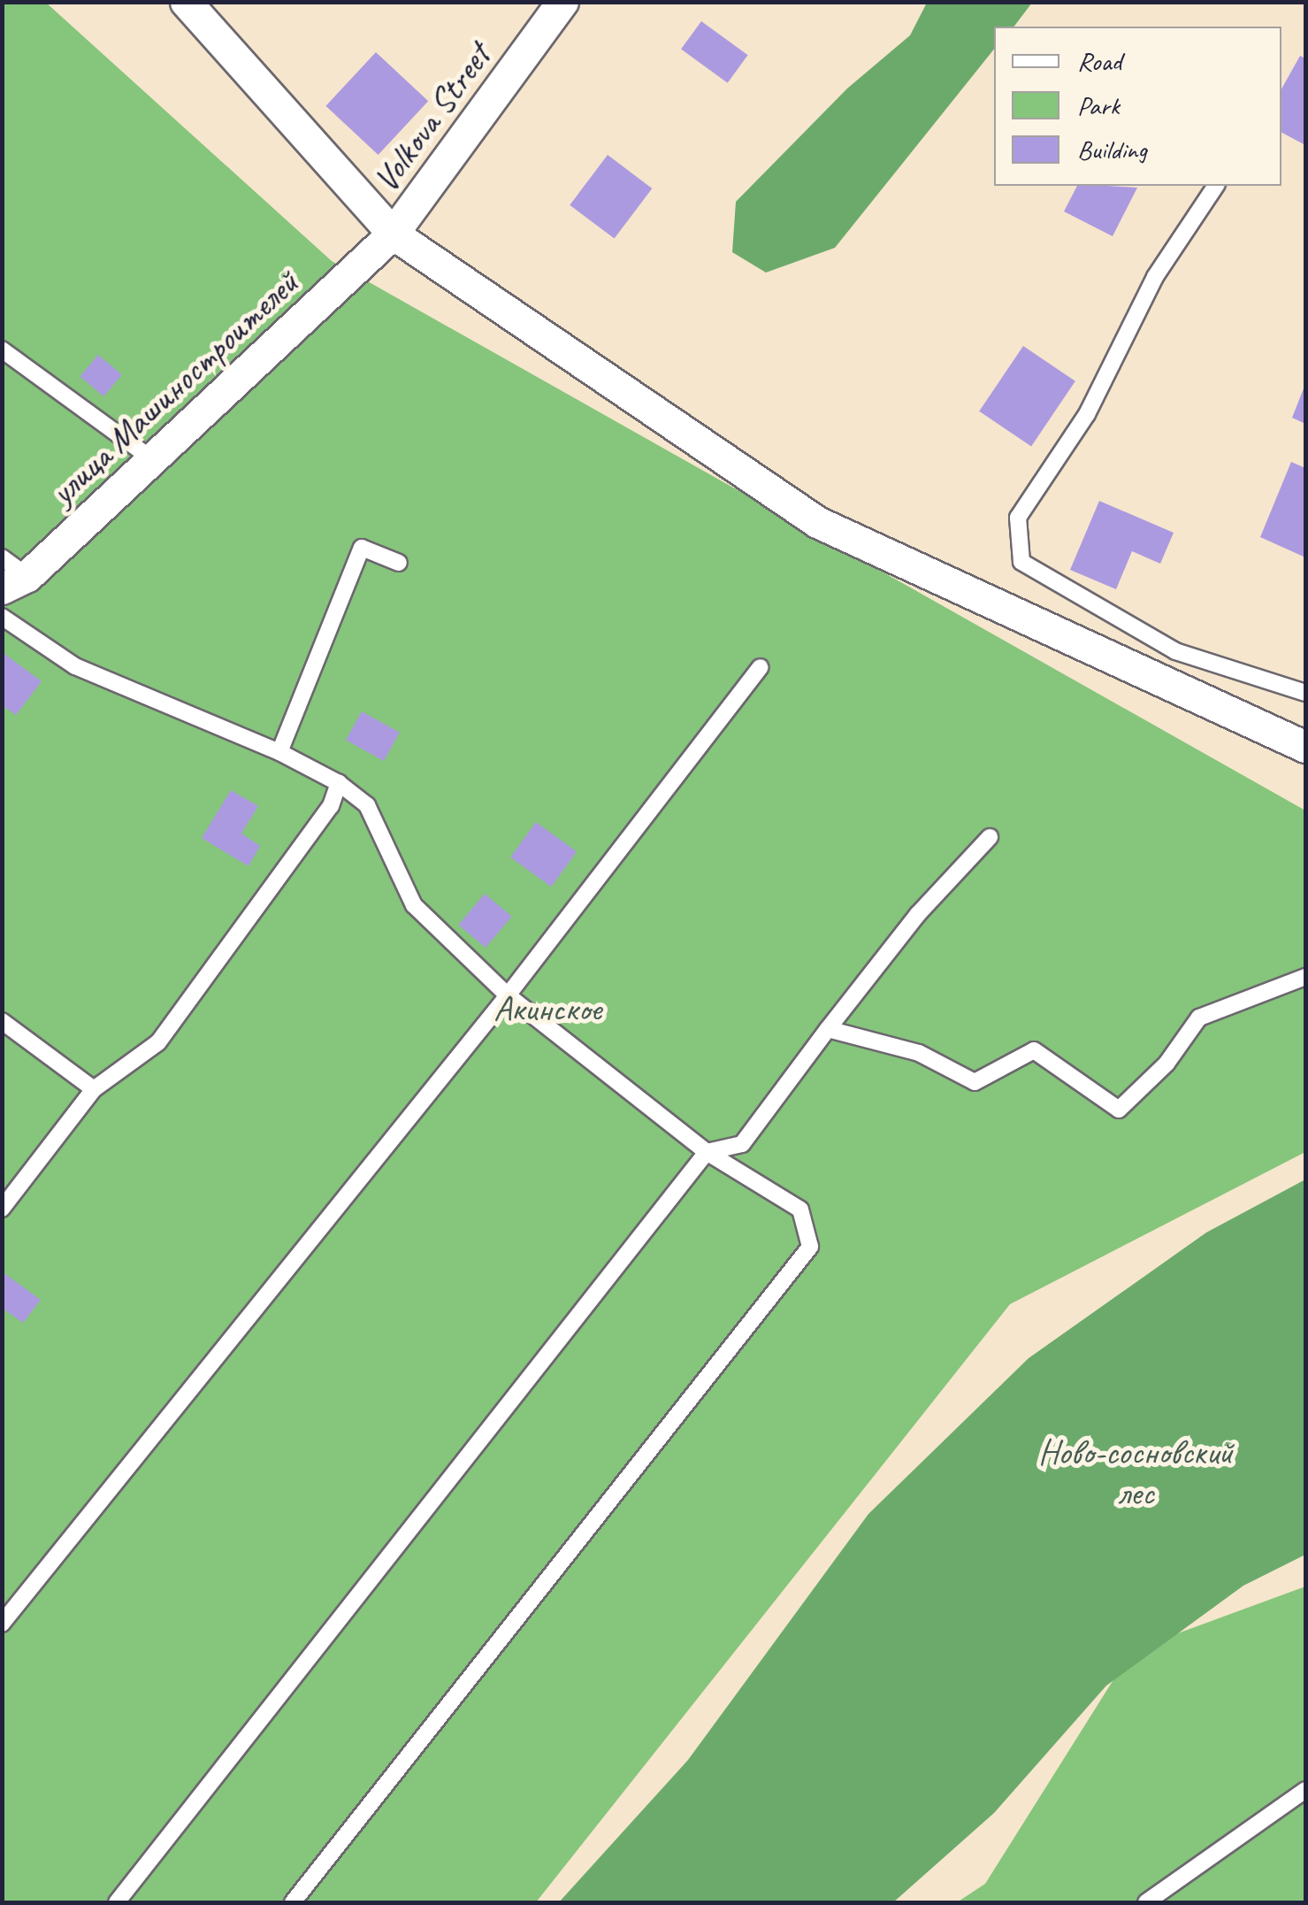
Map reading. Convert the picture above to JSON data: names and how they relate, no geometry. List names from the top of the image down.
{
  "streets": {
    "street": ["Volkova Street", "улица Машиностроителей"]
  },
  "crossings": [
    ["Volkova Street", "улица Машиностроителей"]
  ],
  "parks": ["Акинское", "Ново-сосновский лес"],
  "legend": ["Road", "Park", "Building"]
}
